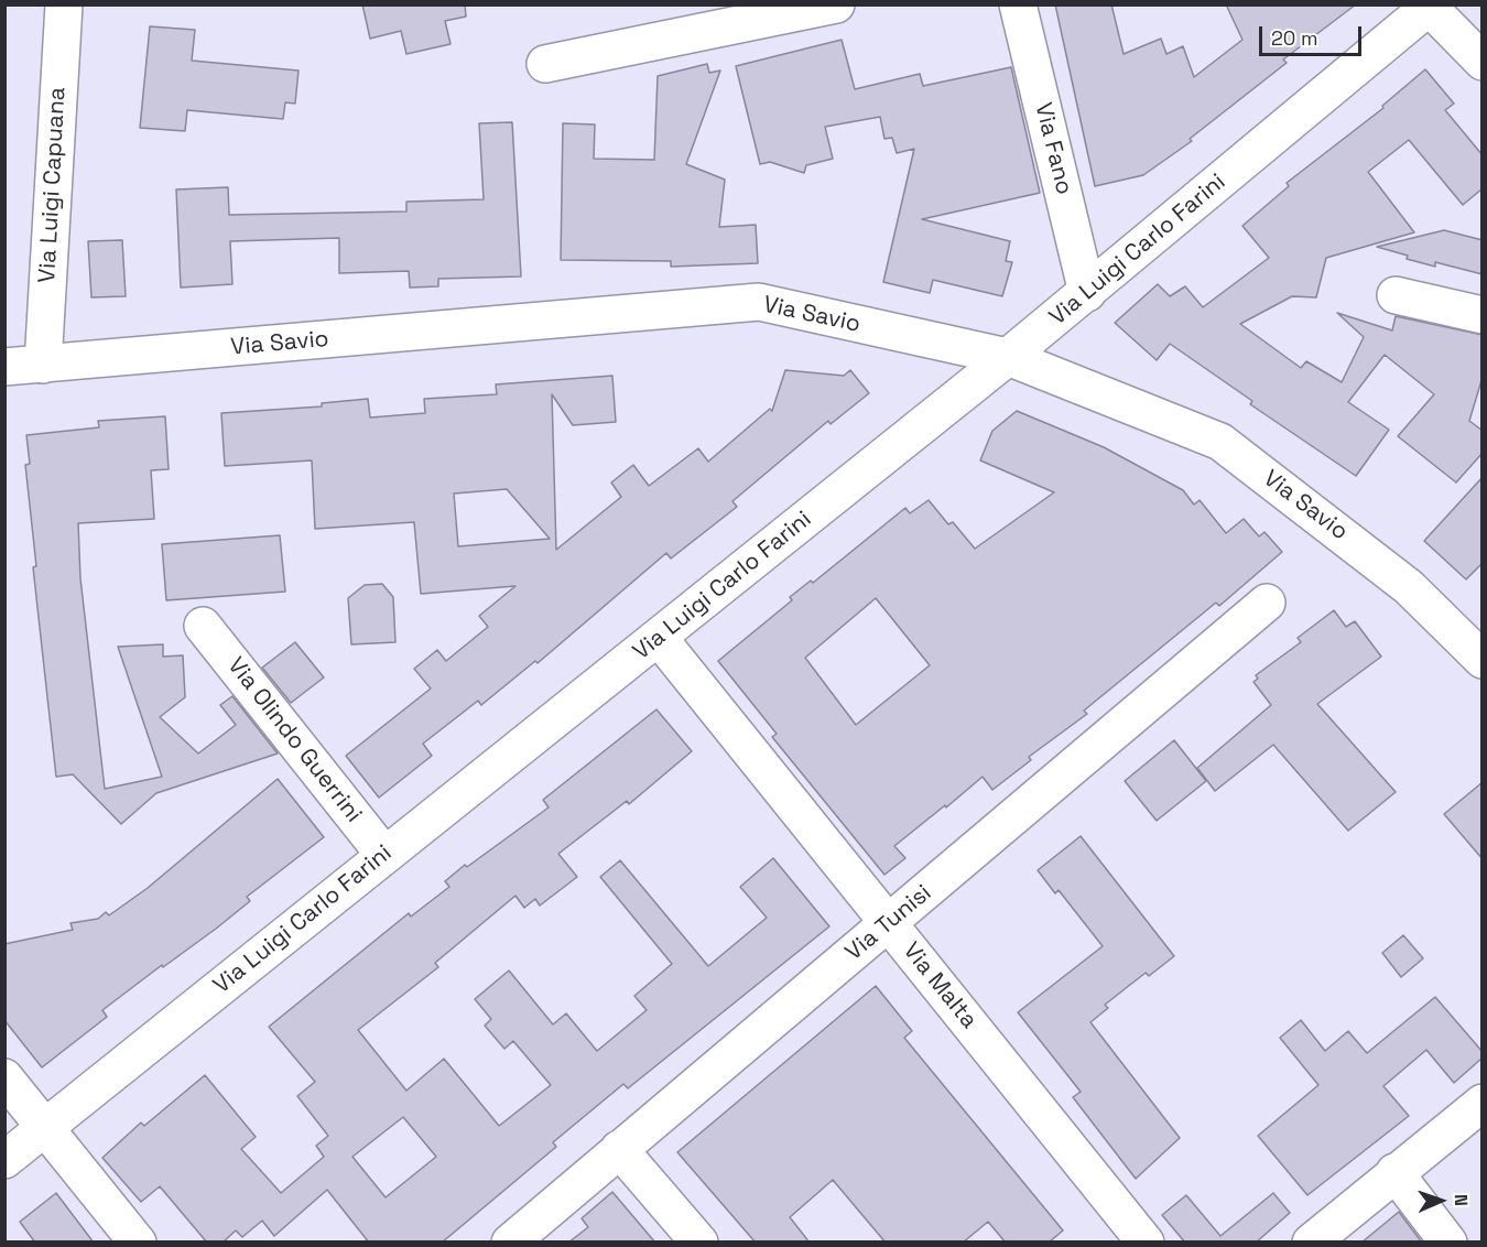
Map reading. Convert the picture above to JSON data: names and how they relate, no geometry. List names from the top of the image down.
{
  "streets": {
    "street": [
      "Via Fano",
      "Via Luigi Capuana",
      "Via Luigi Carlo Farini",
      "Via Savio",
      "Via Olindo Guerrini",
      "Via Tunisi",
      "Via Malta"
    ]
  },
  "crossings": [
    ["Via Fano", "Via Luigi Carlo Farini"],
    ["Via Luigi Capuana", "Via Savio"],
    ["Via Luigi Carlo Farini", "Via Savio"],
    ["Via Luigi Carlo Farini", "Via Olindo Guerrini"],
    ["Via Luigi Carlo Farini", "Via Malta"],
    ["Via Tunisi", "Via Malta"]
  ],
  "scale_bar": "20 m",
  "north": "right"
}
